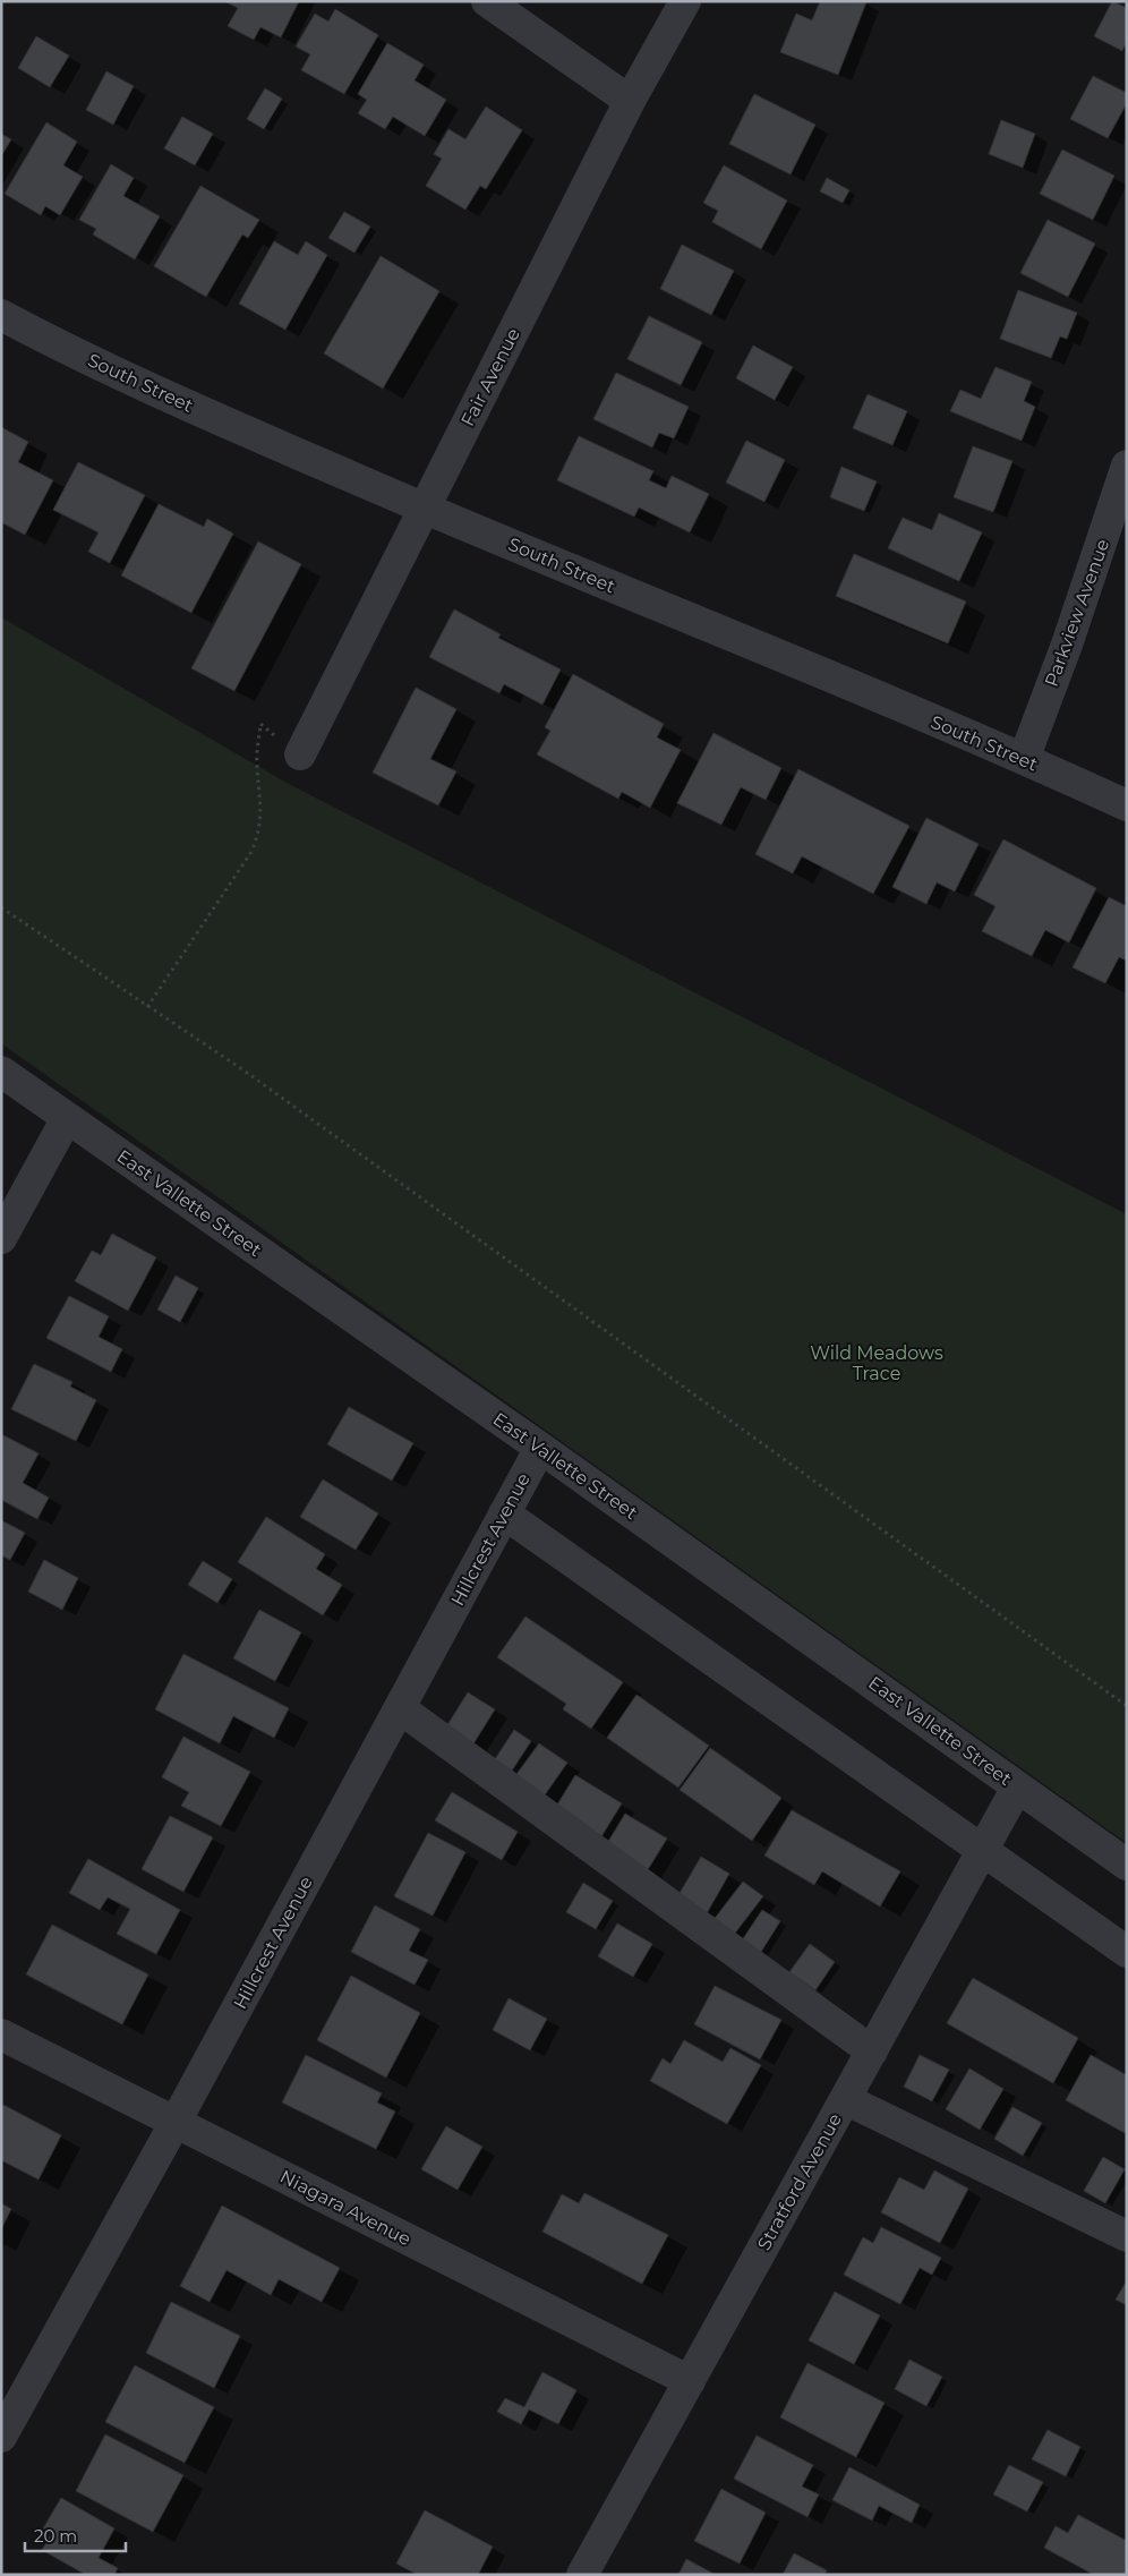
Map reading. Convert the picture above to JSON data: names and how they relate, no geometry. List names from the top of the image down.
{
  "streets": {
    "street": [
      "Fair Avenue",
      "South Street",
      "Parkview Avenue",
      "East Vallette Street",
      "Hillcrest Avenue",
      "Stratford Avenue",
      "Niagara Avenue"
    ]
  },
  "crossings": [
    ["Fair Avenue", "South Street"],
    ["South Street", "Parkview Avenue"],
    ["East Vallette Street", "Hillcrest Avenue"],
    ["East Vallette Street", "Stratford Avenue"],
    ["Hillcrest Avenue", "Niagara Avenue"],
    ["Stratford Avenue", "Niagara Avenue"]
  ],
  "parks": ["Wild Meadows Trace"],
  "scale_bar": "20 m"
}
